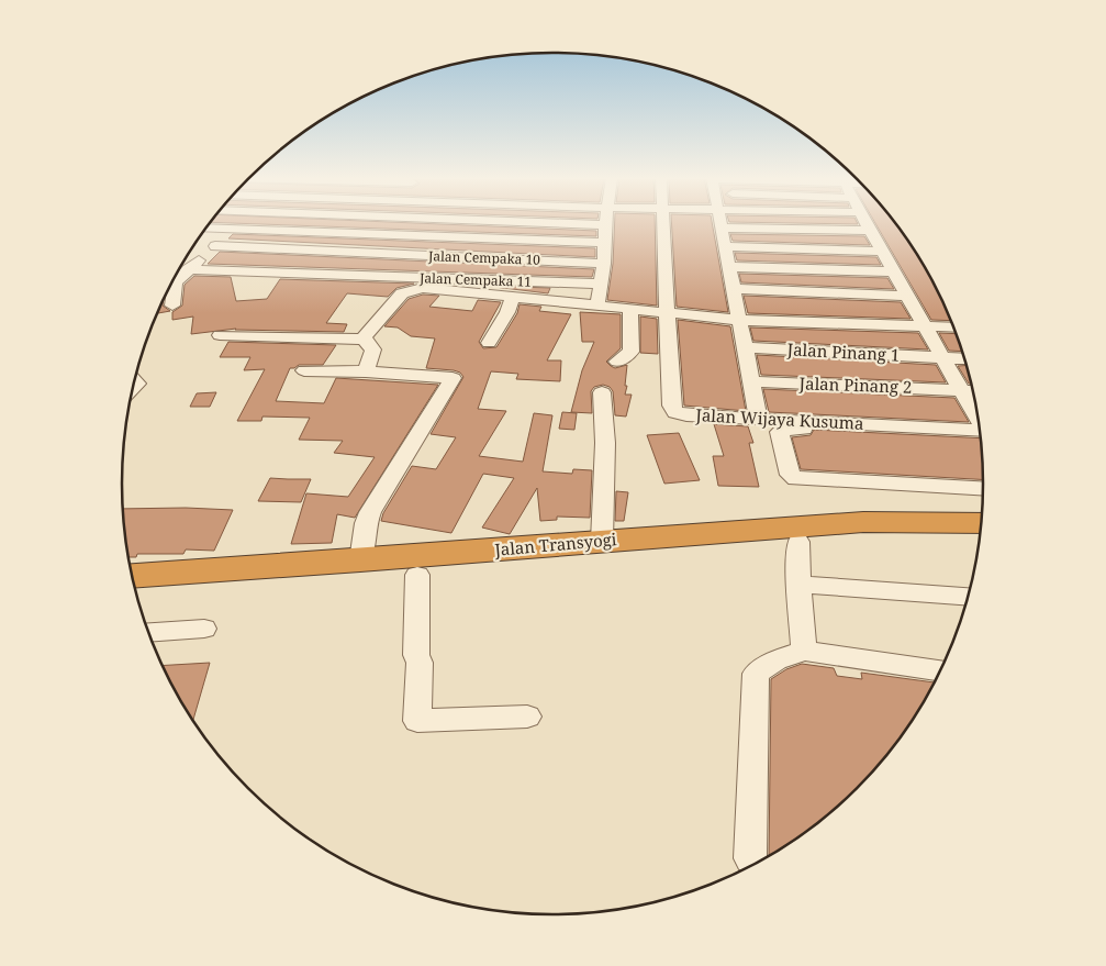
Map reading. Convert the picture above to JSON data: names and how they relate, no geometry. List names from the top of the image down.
{
  "streets": {
    "highway": ["Jalan Transyogi"],
    "street": [
      "Jalan Cempaka 10",
      "Jalan Cempaka 11",
      "Jalan Pinang 1",
      "Jalan Pinang 2",
      "Jalan Wijaya Kusuma"
    ]
  }
}
